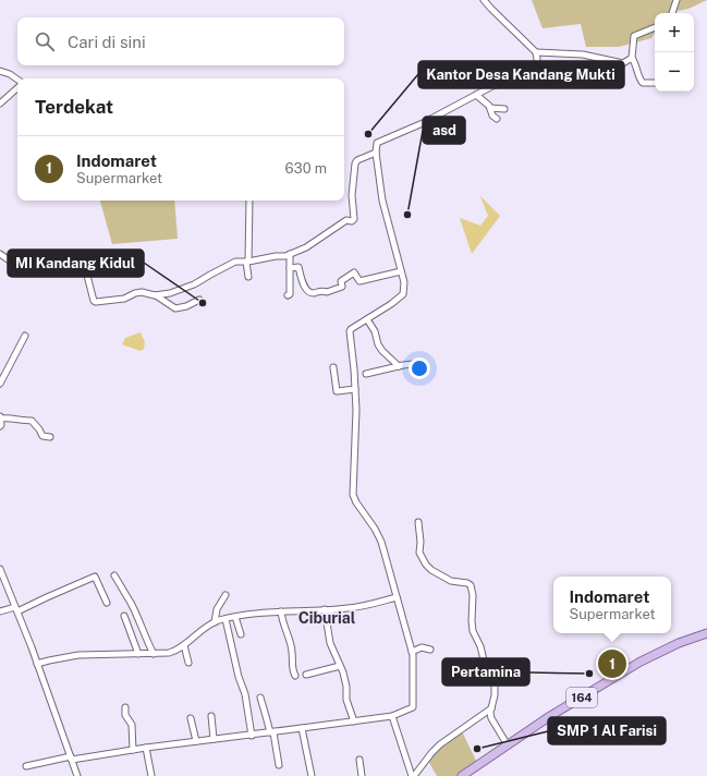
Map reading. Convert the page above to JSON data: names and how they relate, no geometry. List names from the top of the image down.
{
  "streets": {
    "main road": ["164"]
  },
  "districts": ["Ciburial"],
  "places": [
    "Kantor Desa Kandang Mukti",
    "asd",
    "MI Kandang Kidul",
    "Pertamina",
    "SMP 1 Al Farisi"
  ],
  "page": {
    "map_buttons": ["+", "−"],
    "search": "Cari di sini",
    "heading": "Terdekat",
    "list": [
      {
        "mark": "1",
        "name": "Indomaret",
        "note": "Supermarket",
        "value": "630 m"
      }
    ],
    "popup": ["Indomaret", "Supermarket"],
    "pins": "1"
  }
}
